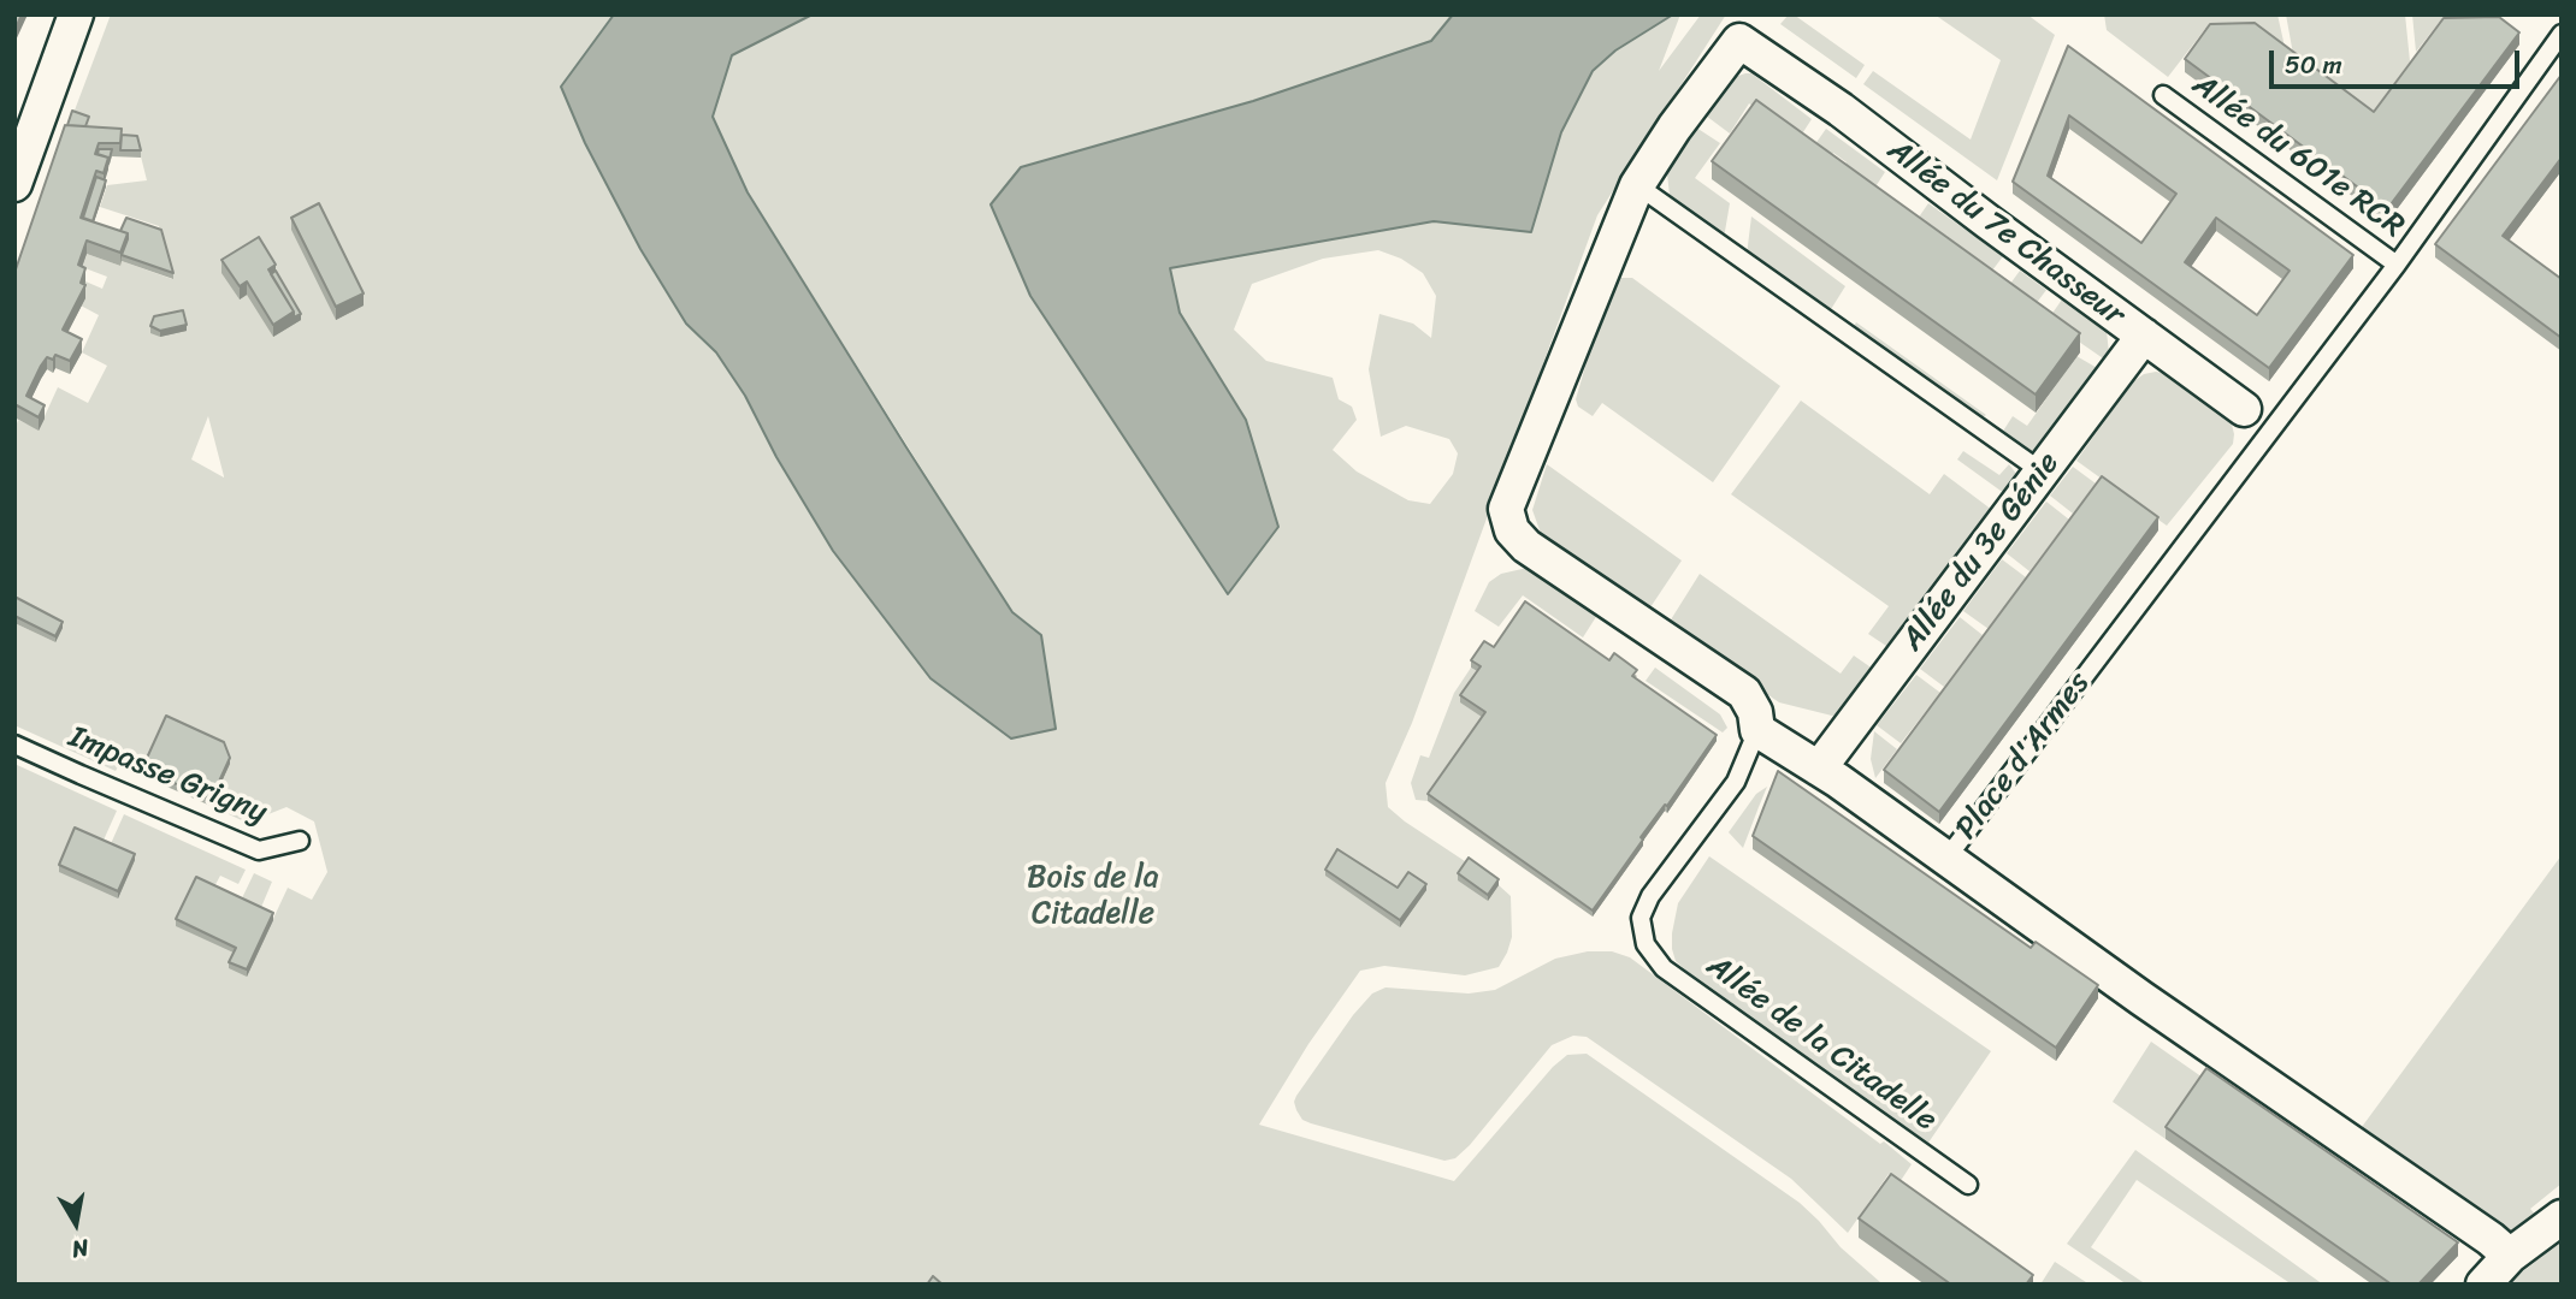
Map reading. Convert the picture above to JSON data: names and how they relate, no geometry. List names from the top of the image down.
{
  "streets": {
    "street": ["Allée du 7e Chasseur", "Allée du 3e Génie", "Place d'Armes"],
    "lane": ["Allée du 601e RCR", "Impasse Grigny", "Allée de la Citadelle"]
  },
  "crossings": [
    ["Allée du 601e RCR", "Place d'Armes"],
    ["Allée du 7e Chasseur", "Allée du 3e Génie"],
    ["Allée du 7e Chasseur", "Place d'Armes"]
  ],
  "parks": ["Bois de la Citadelle"],
  "scale_bar": "50 m",
  "north": "bottom"
}
